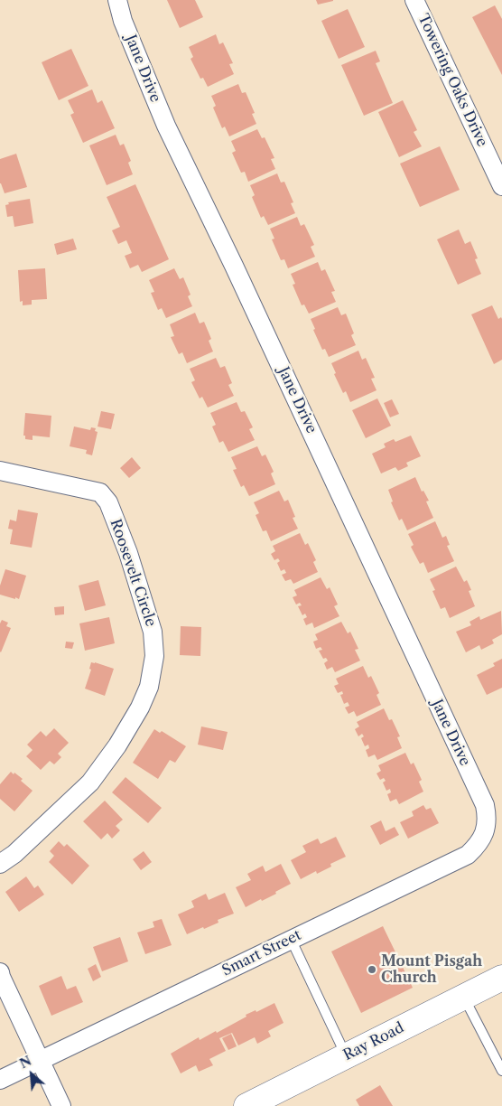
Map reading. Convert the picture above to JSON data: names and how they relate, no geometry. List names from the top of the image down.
{
  "streets": {
    "street": [
      "Jane Drive",
      "Towering Oaks Drive",
      "Roosevelt Circle",
      "Smart Street",
      "Ray Road"
    ]
  },
  "crossings": [
    ["Jane Drive", "Smart Street"]
  ],
  "places": ["Mount Pisgah Church"],
  "north": "top left"
}
